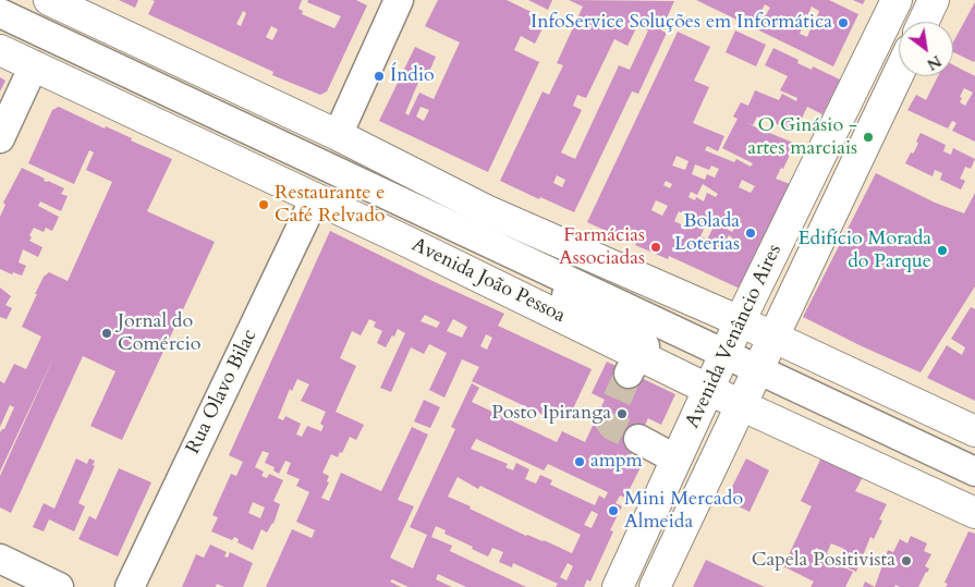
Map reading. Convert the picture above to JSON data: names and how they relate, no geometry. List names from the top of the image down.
{
  "streets": {
    "main road": ["Avenida João Pessoa", "Avenida Venâncio Aires"],
    "street": ["Rua Olavo Bilac"]
  },
  "crossings": [
    ["Avenida João Pessoa", "Avenida Venâncio Aires"],
    ["Avenida João Pessoa", "Rua Olavo Bilac"]
  ],
  "places": [
    "InfoService Soluções em Informática",
    "Índio",
    "O Ginásio - artes marciais",
    "Restaurante e Café Relvado",
    "Bolada Loterias",
    "Farmácias Associadas",
    "Edifício Morada do Parque",
    "Jornal do Comércio",
    "Posto Ipiranga",
    "ampm",
    "Mini Mercado Almeida",
    "Capela Positivista"
  ],
  "north": "bottom right"
}
